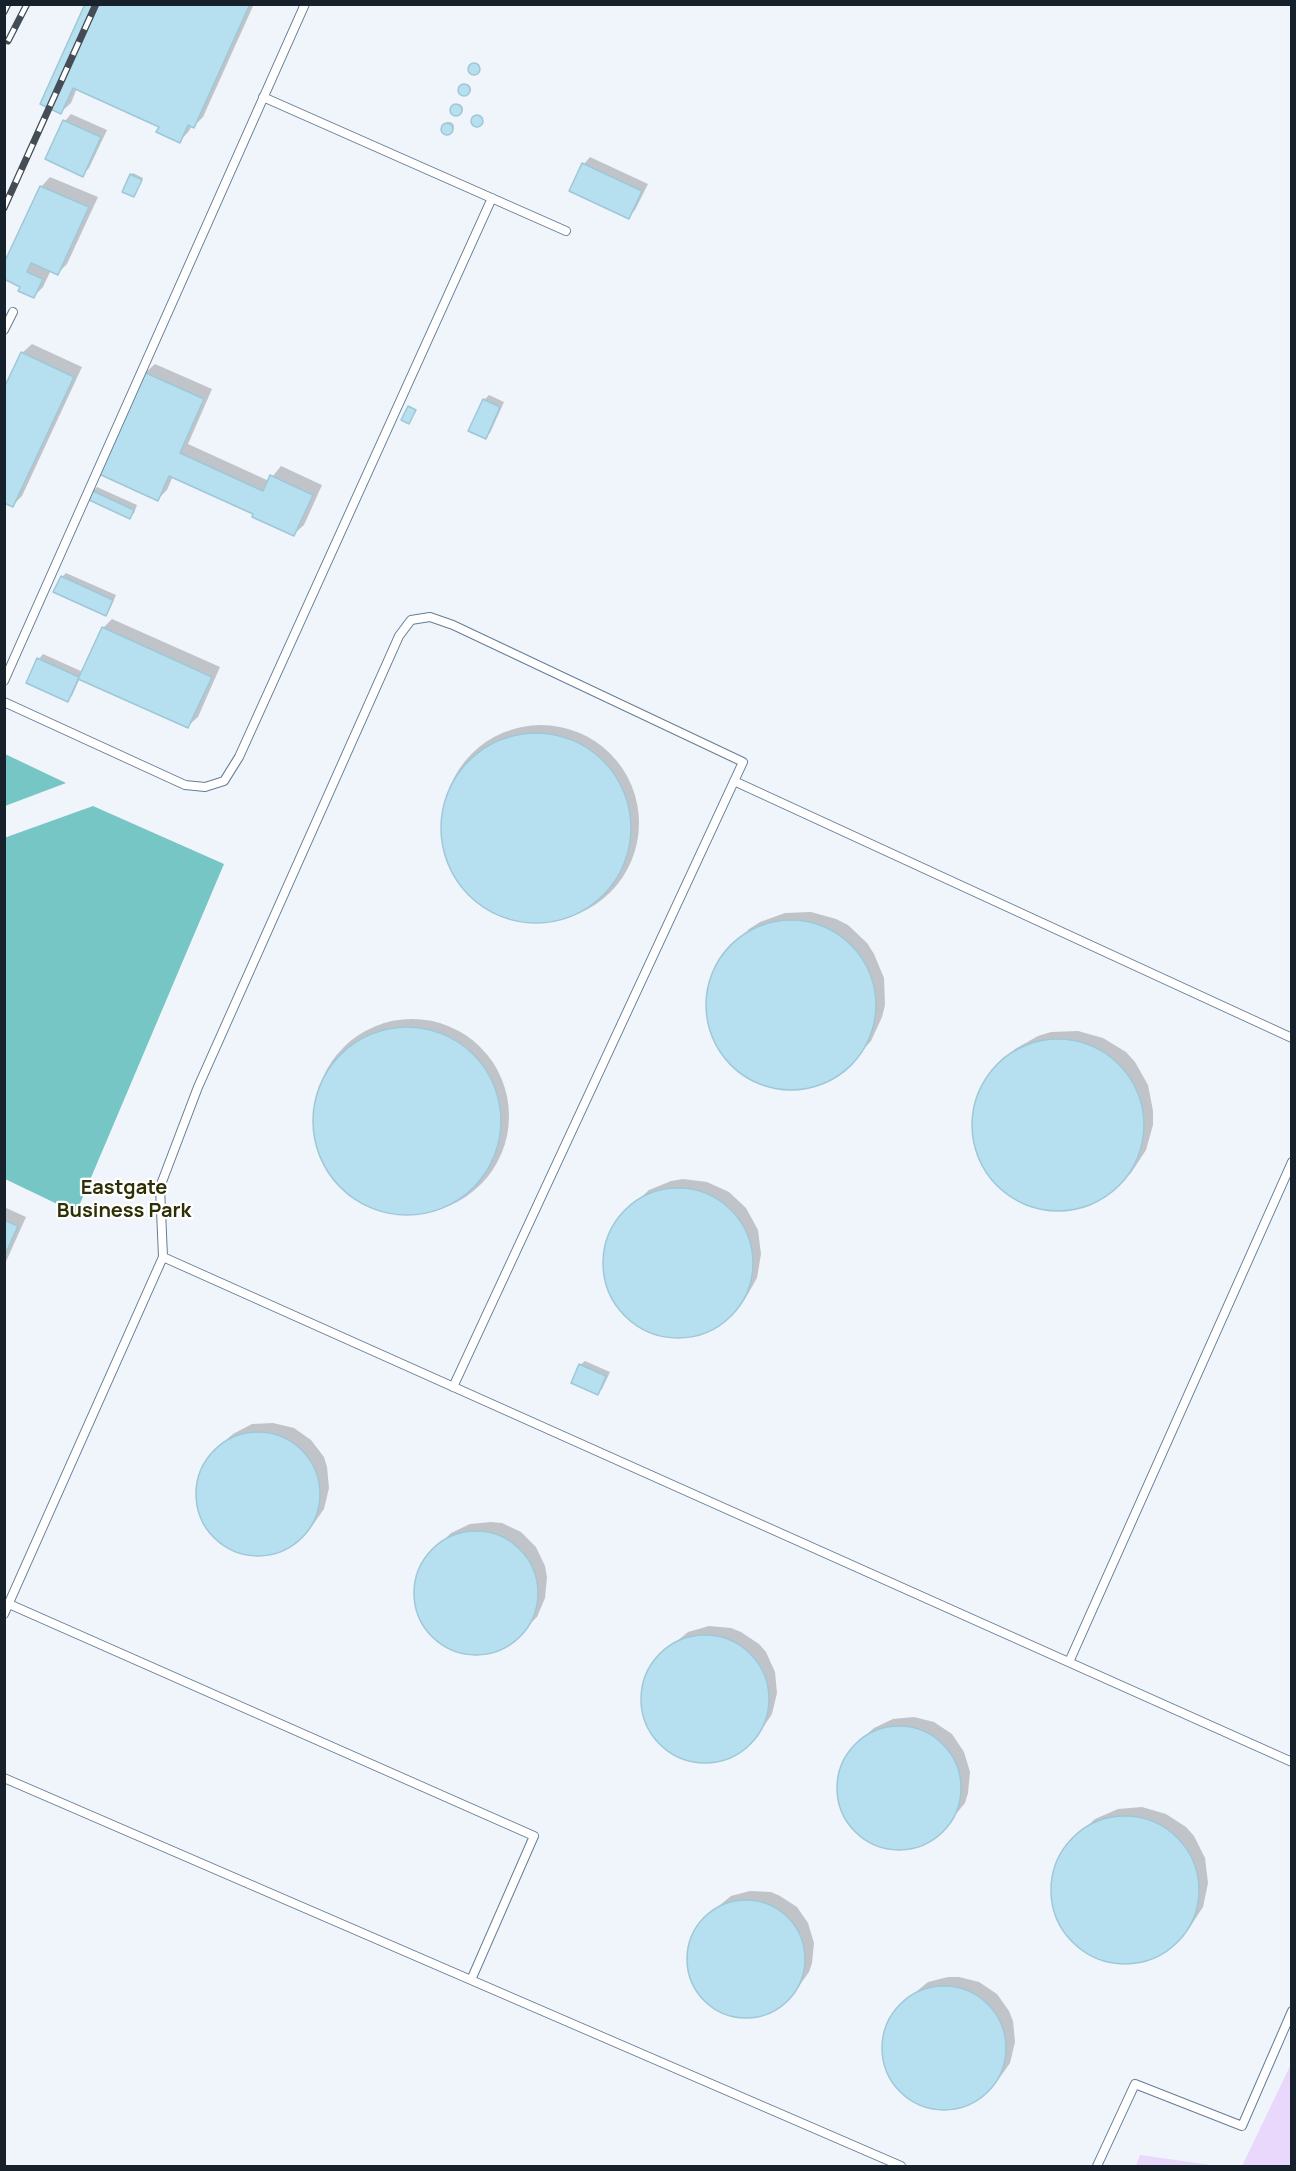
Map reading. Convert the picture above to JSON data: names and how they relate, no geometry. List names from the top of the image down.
{
  "districts": ["Eastgate Business Park"]
}
